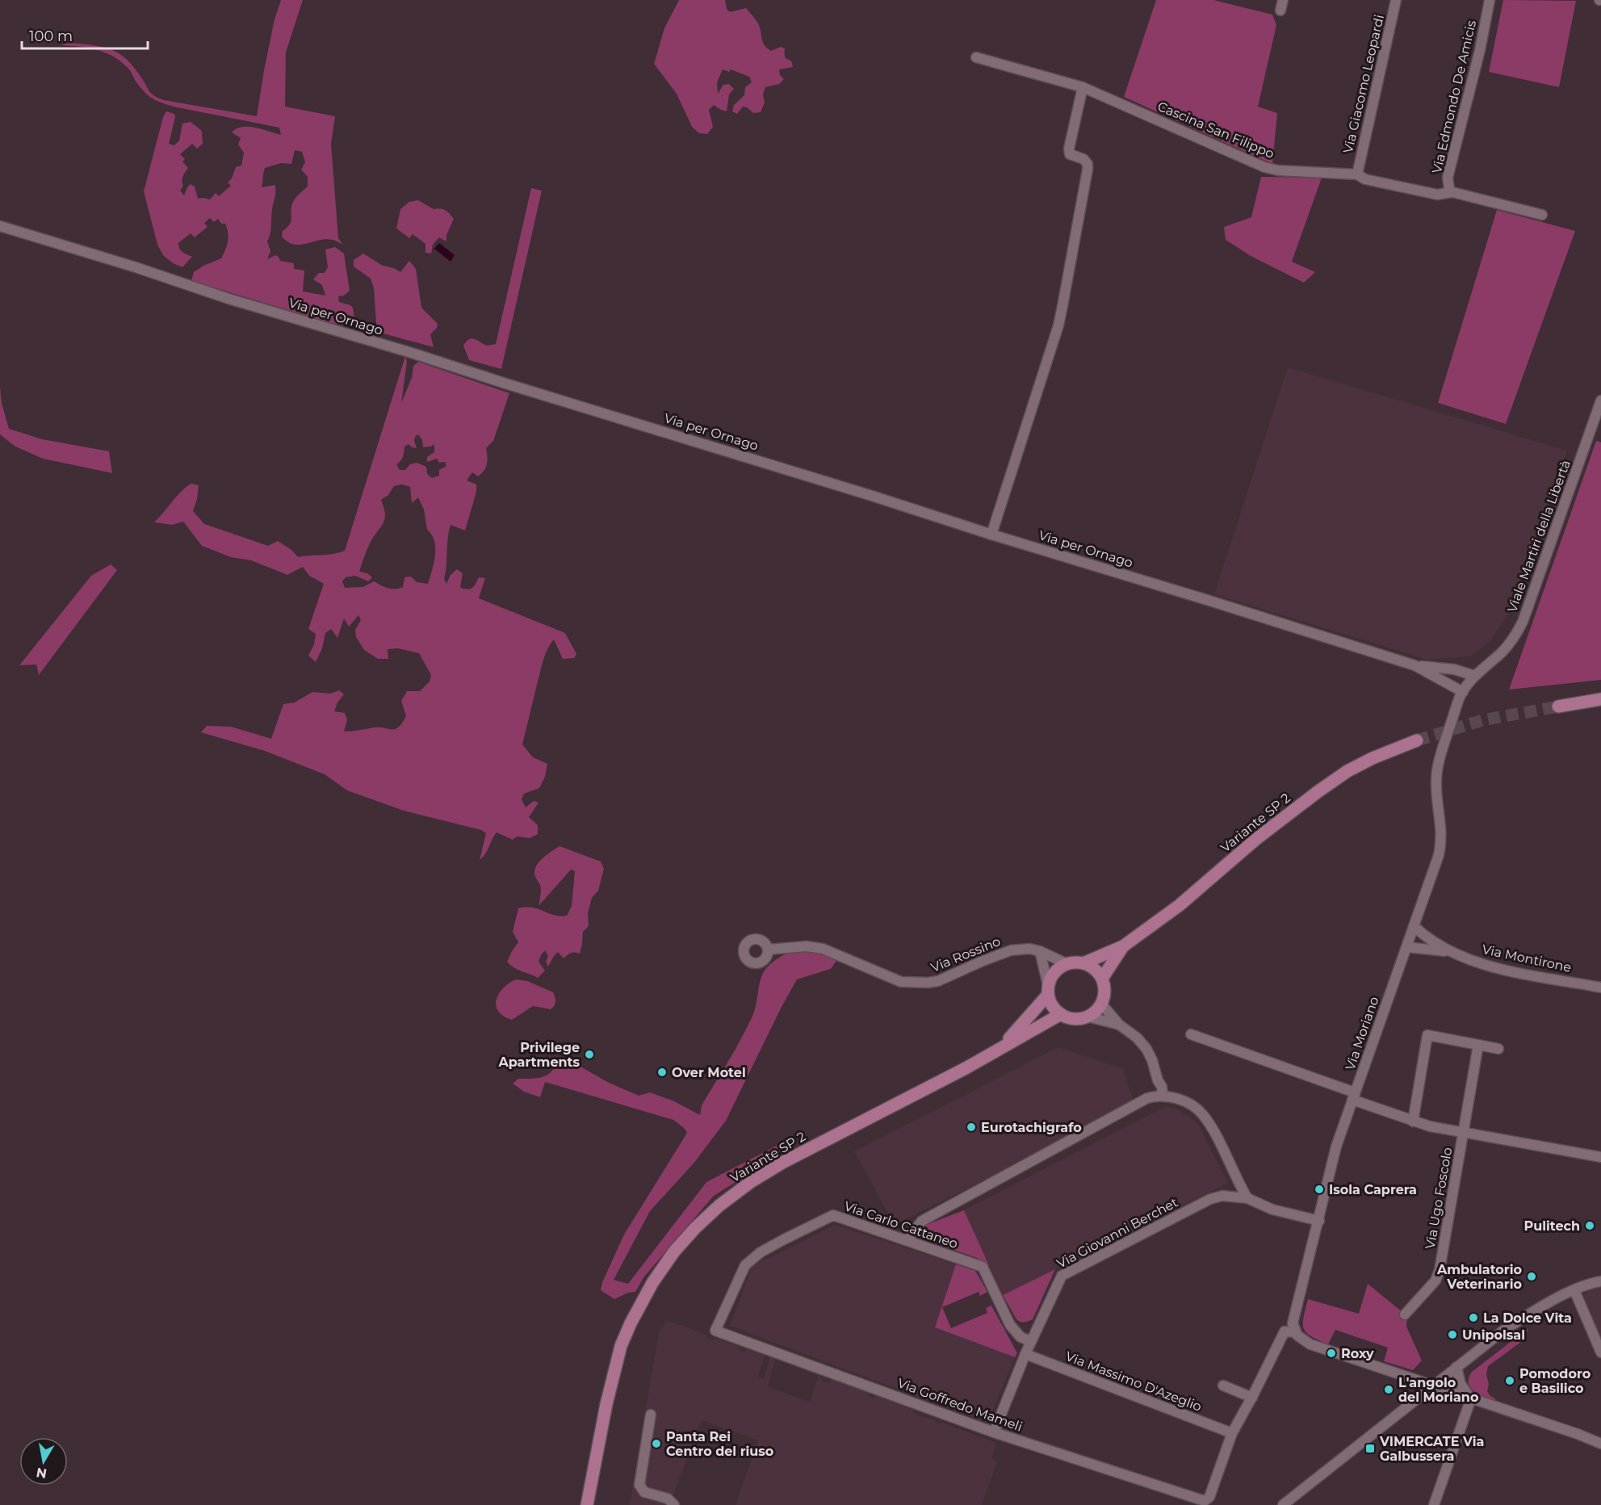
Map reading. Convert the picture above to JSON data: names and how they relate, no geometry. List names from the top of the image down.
{
  "streets": {
    "main road": ["Variante SP 2"],
    "street": [
      "Via Giacomo Leopardi",
      "Via Edmondo De Amicis",
      "Cascina San Filippo",
      "Via per Ornago",
      "Viale Martiri della Libertà",
      "Via Rossino",
      "Via Montirone",
      "Via Moriano",
      "Via Ugo Foscolo",
      "Via Carlo Cattaneo",
      "Via Giovanni Berchet",
      "Via Massimo D'Azeglio",
      "Via Goffredo Mameli"
    ]
  },
  "crossings": [
    ["Via Giacomo Leopardi", "Cascina San Filippo"],
    ["Via Edmondo De Amicis", "Cascina San Filippo"],
    ["Via per Ornago", "Viale Martiri della Libertà"],
    ["Via per Ornago", "Via Moriano"],
    ["Viale Martiri della Libertà", "Via Moriano"],
    ["Variante SP 2", "Via Rossino"],
    ["Via Moriano", "Via Ugo Foscolo"],
    ["Via Carlo Cattaneo", "Via Giovanni Berchet"],
    ["Via Carlo Cattaneo", "Via Goffredo Mameli"],
    ["Via Giovanni Berchet", "Via Massimo D'Azeglio"],
    ["Via Giovanni Berchet", "Via Goffredo Mameli"],
    ["Via Massimo D'Azeglio", "Via Goffredo Mameli"]
  ],
  "places": {
    "other": [
      "Privilege Apartments",
      "Over Motel",
      "Eurotachigrafo",
      "Isola Caprera",
      "Pulitech",
      "Ambulatorio Veterinario",
      "La Dolce Vita",
      "Unipolsal",
      "Roxy",
      "Pomodoro e Basilico",
      "L'angolo del Moriano",
      "Panta Rei Centro del riuso"
    ],
    "transit": ["VIMERCATE Via Galbussera"]
  },
  "scale_bar": "100 m",
  "north": "bottom"
}
